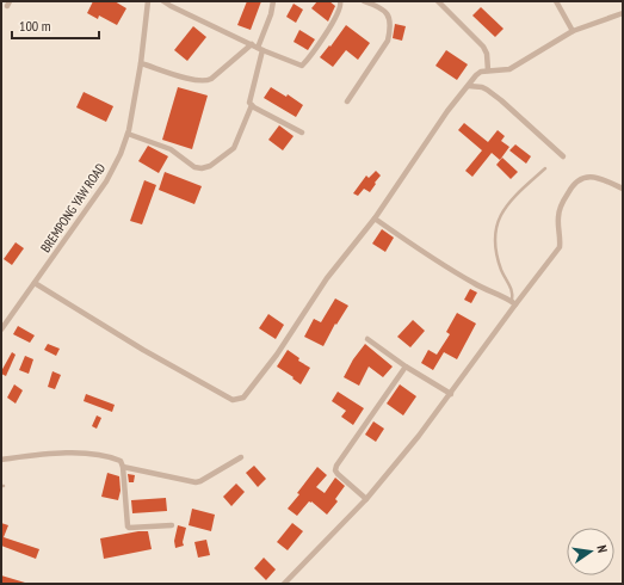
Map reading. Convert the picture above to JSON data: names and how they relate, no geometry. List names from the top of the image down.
{
  "streets": {
    "street": ["BREMPONG YAW ROAD"]
  },
  "scale_bar": "100 m",
  "north": "right"
}
